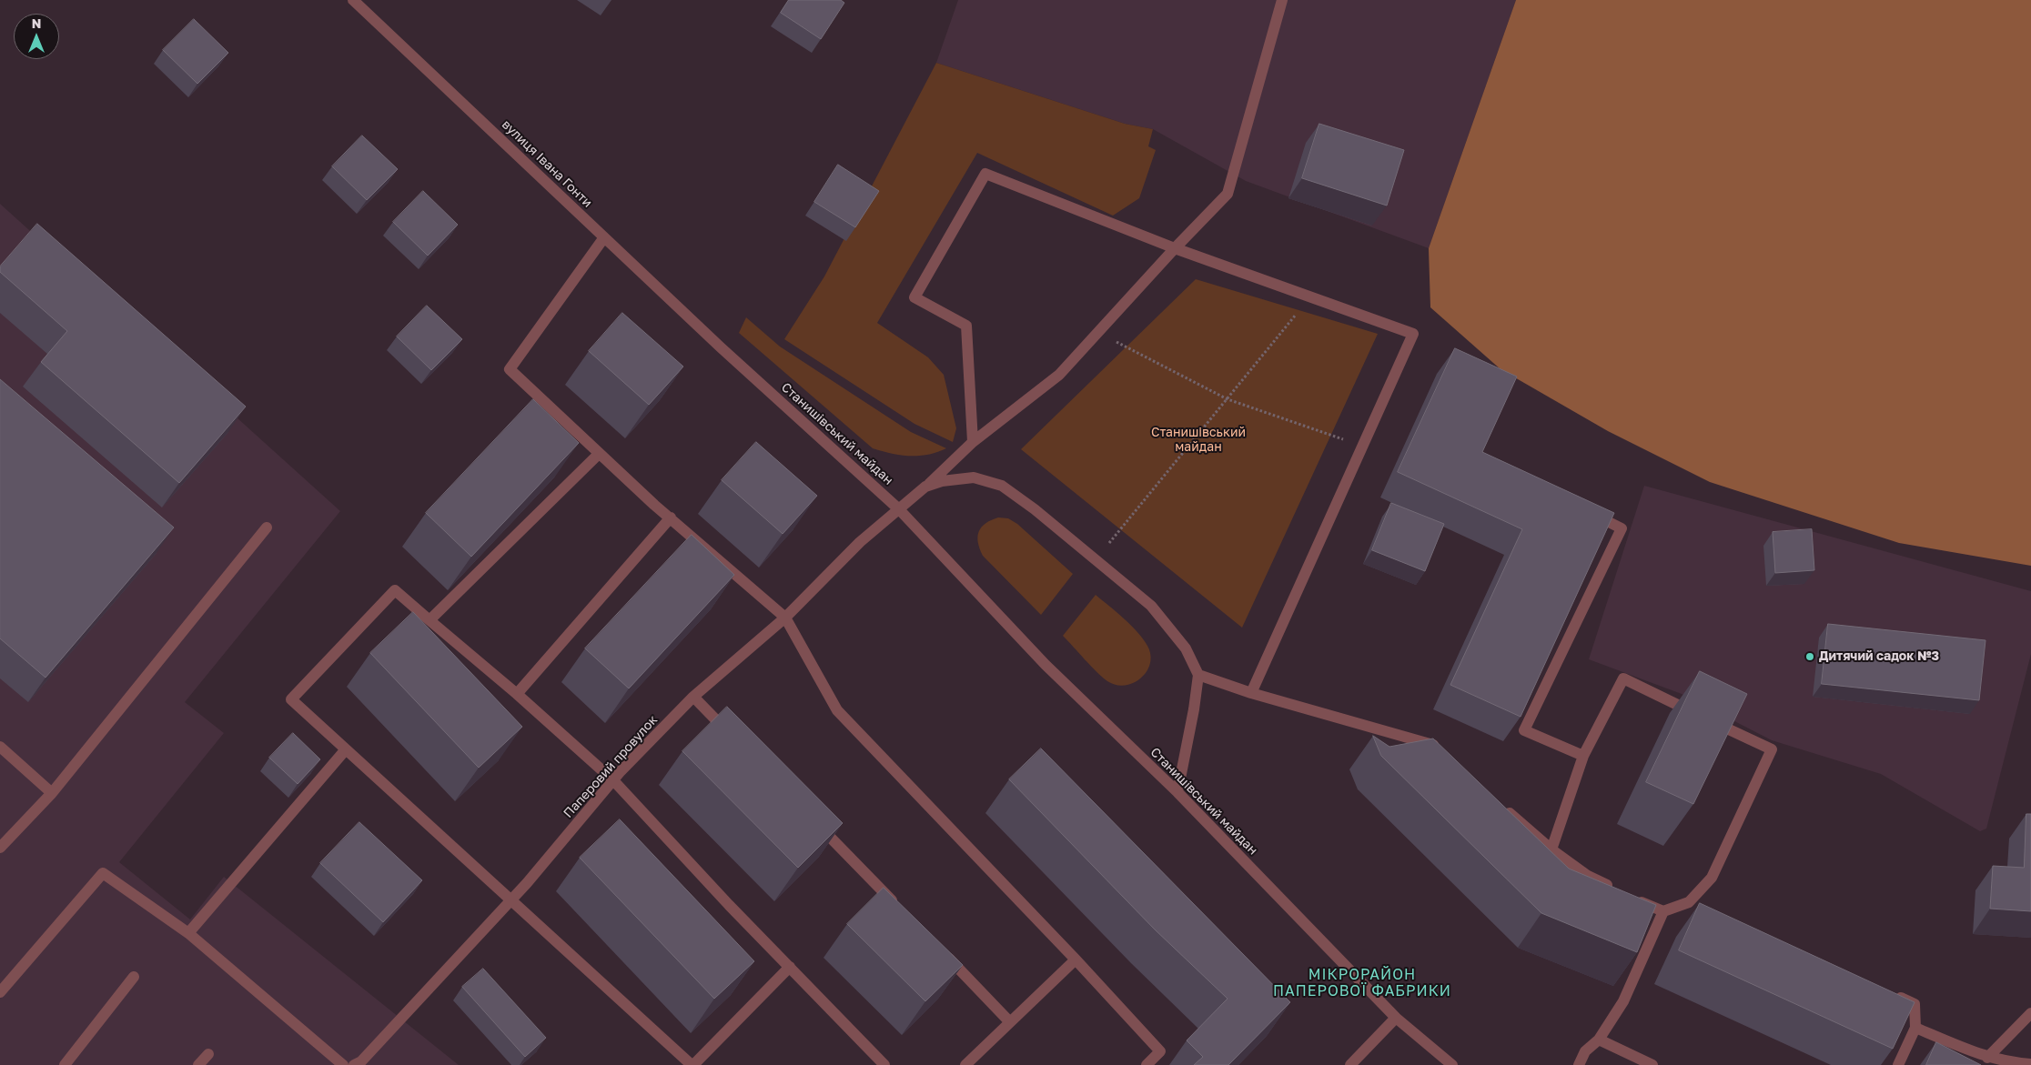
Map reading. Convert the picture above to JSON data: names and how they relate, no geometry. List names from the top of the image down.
{
  "streets": {
    "street": ["вулиця Івана Гонти", "Станишівський майдан", "Паперовий провулок"]
  },
  "crossings": [
    ["вулиця Івана Гонти", "Станишівський майдан"],
    ["Станишівський майдан", "Паперовий провулок"]
  ],
  "districts": ["МІКРОРАЙОН ПАПЕРОВОЇ ФАБРИКИ"],
  "parks": ["Станишівський майдан"],
  "places": ["Дитячий садок №3"],
  "north": "top"
}
